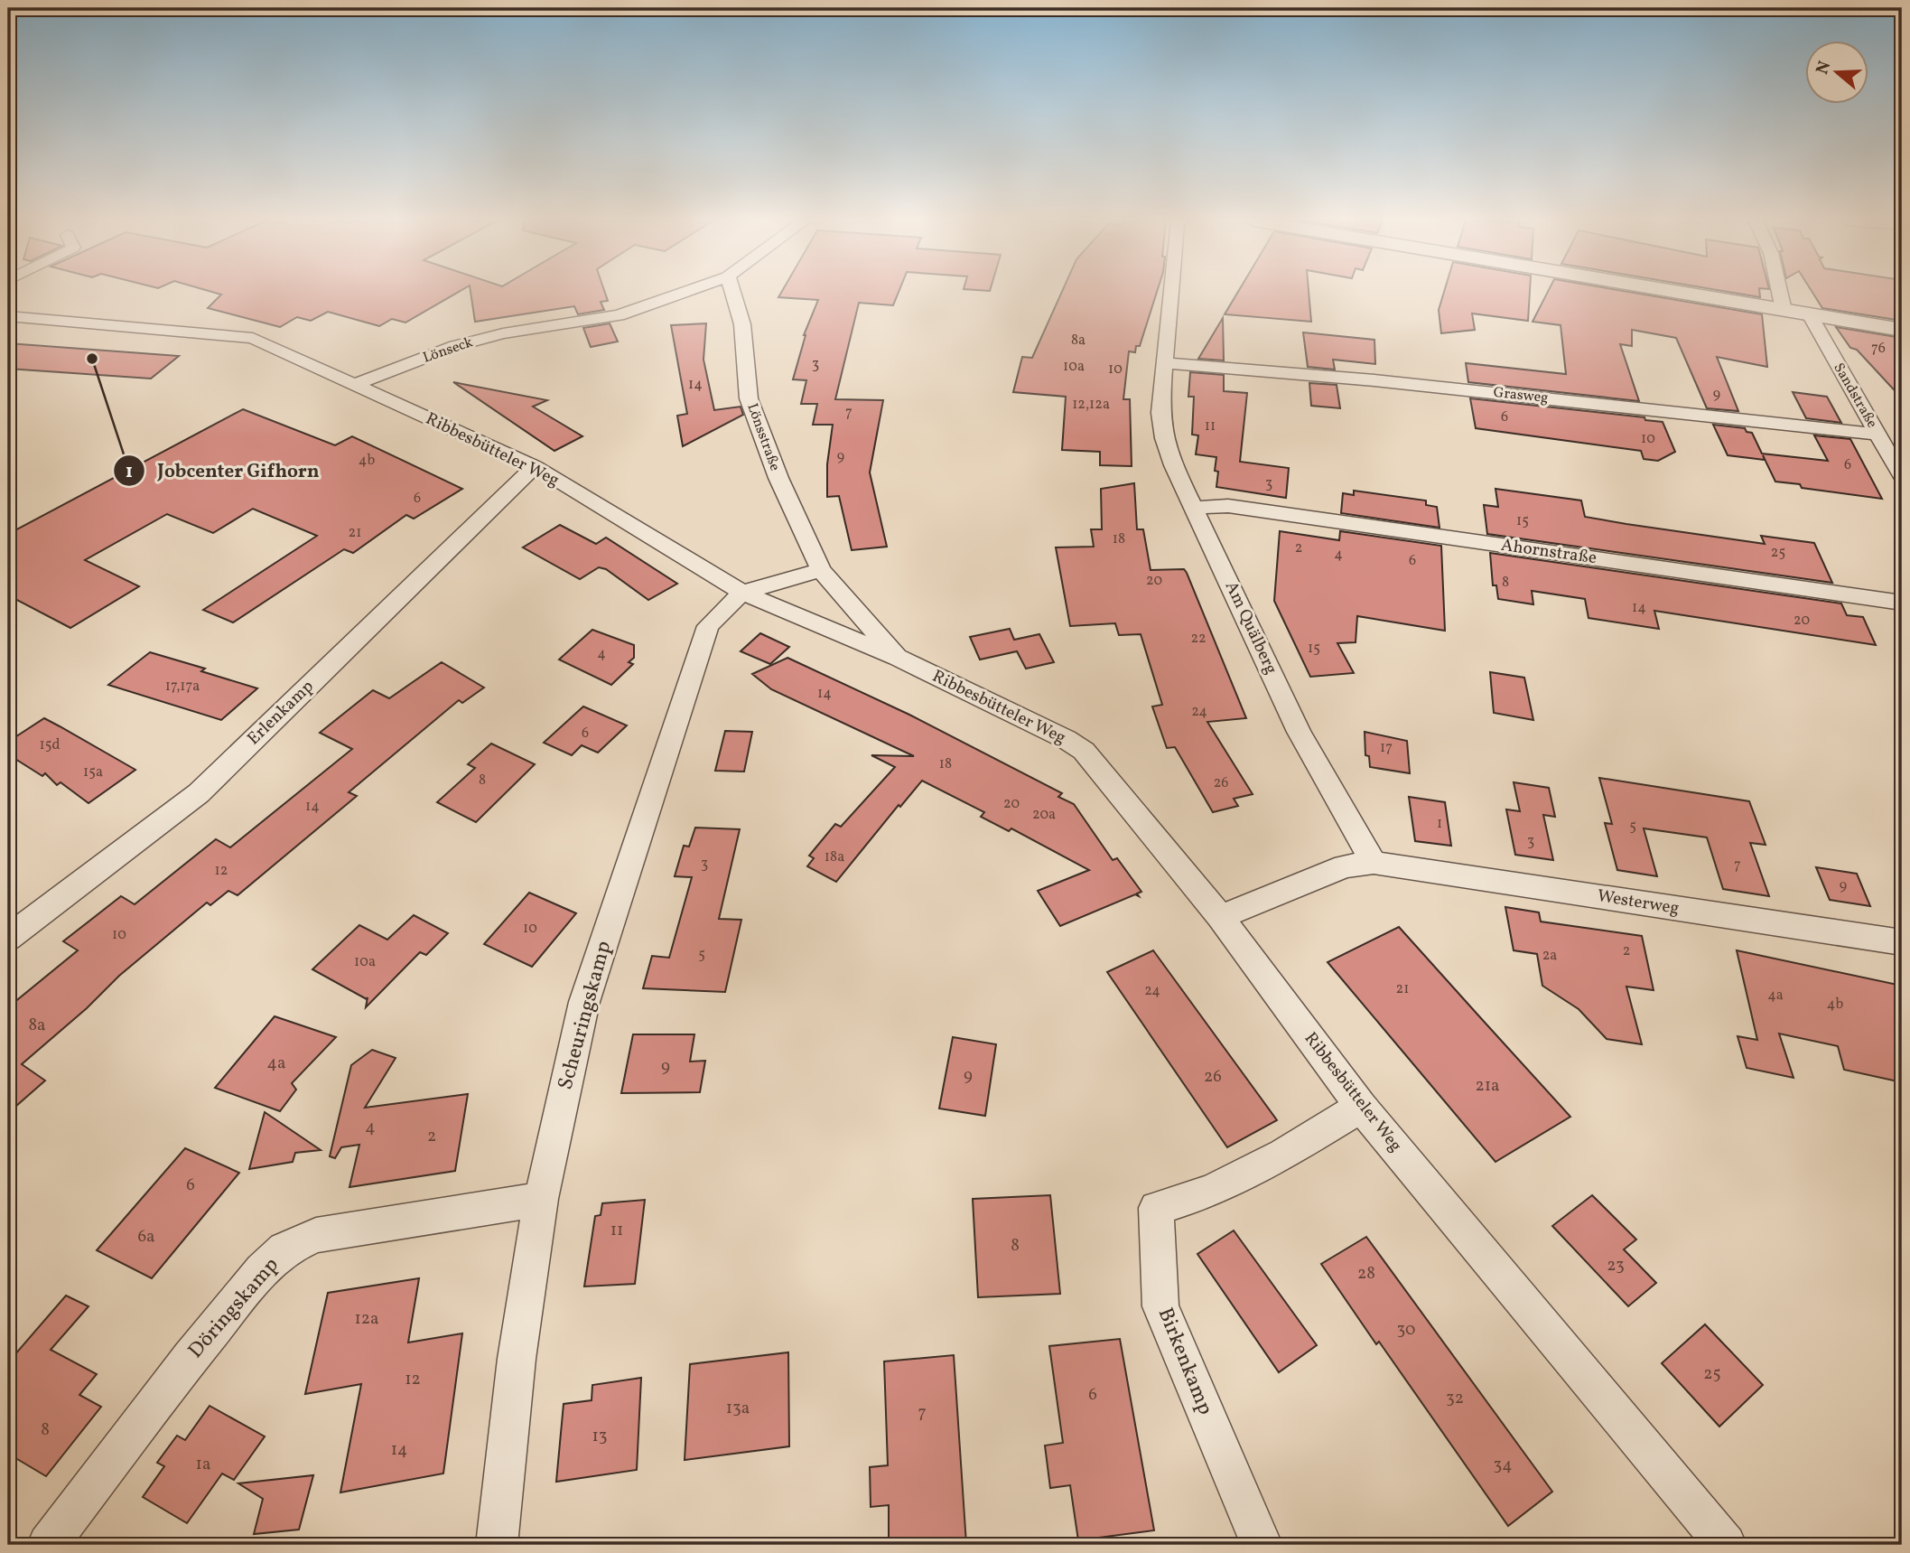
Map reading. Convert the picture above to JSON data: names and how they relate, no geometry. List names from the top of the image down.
{
  "streets": {
    "street": [
      "Lönseck",
      "Grasweg",
      "Sandstraße",
      "Lönsstraße",
      "Ribbesbütteler Weg",
      "Ahornstraße",
      "Am Quälberg",
      "Erlenkamp",
      "Westerweg",
      "Scheuringskamp",
      "Döringskamp",
      "Birkenkamp"
    ]
  },
  "crossings": [
    ["Lönseck", "Ribbesbütteler Weg"],
    ["Grasweg", "Sandstraße"],
    ["Grasweg", "Am Quälberg"],
    ["Lönsstraße", "Ribbesbütteler Weg"],
    ["Lönsstraße", "Scheuringskamp"],
    ["Ribbesbütteler Weg", "Erlenkamp"],
    ["Ribbesbütteler Weg", "Scheuringskamp"],
    ["Ribbesbütteler Weg", "Birkenkamp"],
    ["Ahornstraße", "Am Quälberg"],
    ["Am Quälberg", "Westerweg"],
    ["Scheuringskamp", "Döringskamp"]
  ],
  "places": ["Jobcenter Gifhorn"],
  "house_numbers": [
    "8a",
    "76",
    "3",
    "10a",
    "10",
    "14",
    "9",
    "12,12a",
    "7",
    "6",
    "11",
    "10",
    "9",
    "4b",
    "6",
    "3",
    "6",
    "15",
    "21",
    "18",
    "2",
    "25",
    "4",
    "6",
    "20",
    "8",
    "14",
    "20",
    "22",
    "15",
    "4",
    "17,17a",
    "14",
    "24",
    "6",
    "15d",
    "17",
    "18",
    "15a",
    "8",
    "26",
    "20",
    "14",
    "20a",
    "1",
    "5",
    "3",
    "18a",
    "3",
    "7",
    "12",
    "9",
    "10",
    "10",
    "2",
    "5",
    "2a",
    "10a",
    "21",
    "24",
    "4a",
    "4b",
    "8a",
    "4a",
    "9",
    "9",
    "26",
    "21a",
    "4",
    "2",
    "6",
    "11",
    "6a",
    "8",
    "23",
    "28",
    "12a",
    "30",
    "25",
    "12",
    "6",
    "32",
    "13a",
    "7",
    "8",
    "13",
    "14",
    "1a",
    "34"
  ],
  "north": "left"
}
